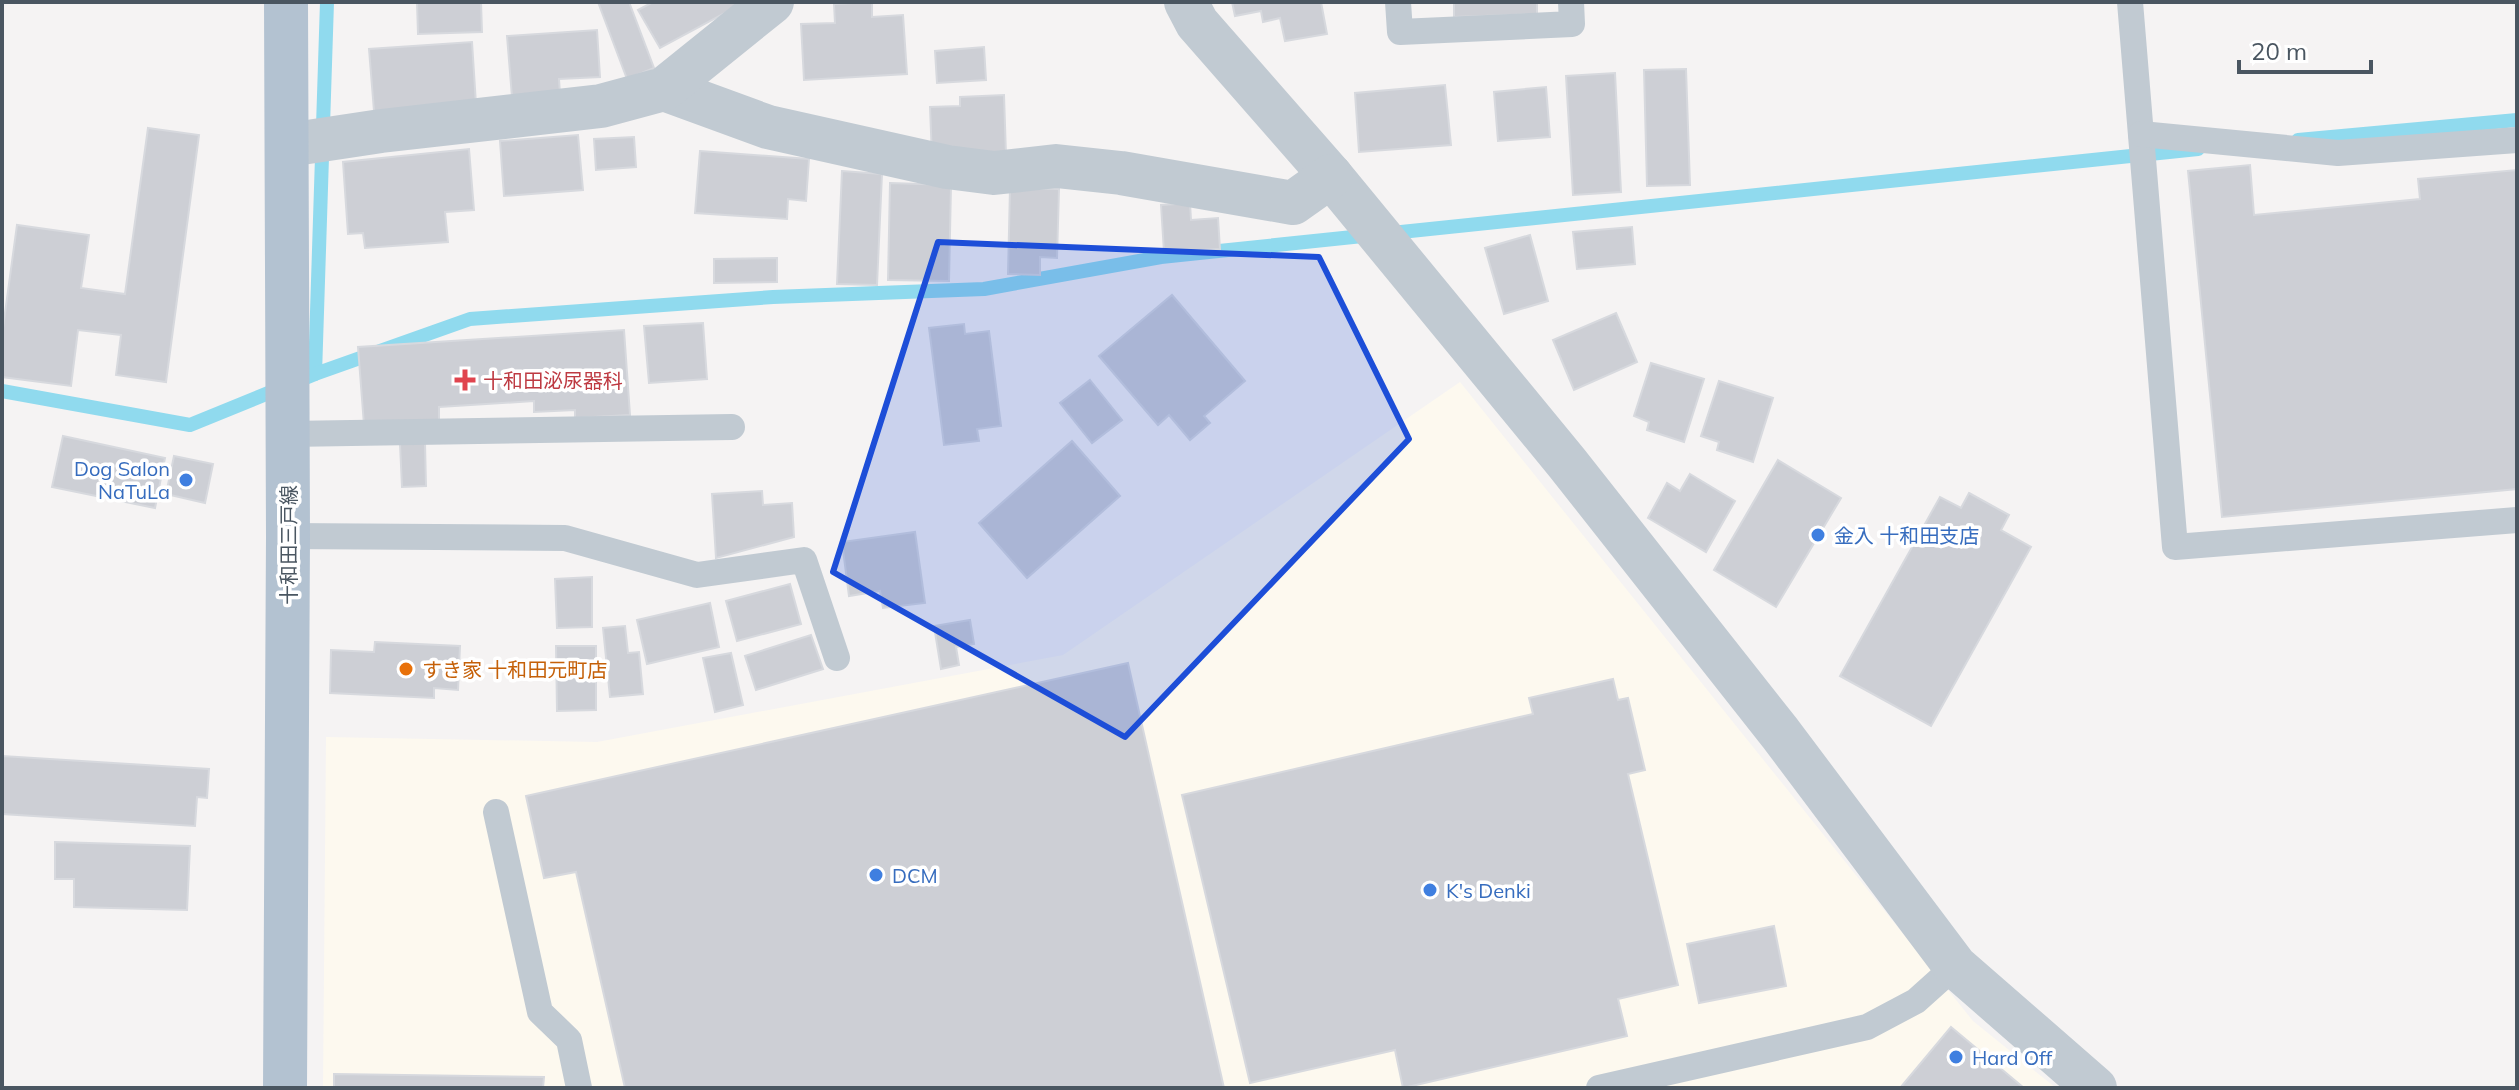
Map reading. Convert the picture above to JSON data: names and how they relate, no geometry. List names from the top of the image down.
{
  "streets": {
    "main road": ["十和田三戸線"]
  },
  "places": {
    "health": ["十和田泌尿器科"],
    "other": [
      "Dog Salon NaTuLa",
      "金入 十和田支店",
      "すき家 十和田元町店",
      "DCM",
      "K's Denki",
      "Hard Off"
    ]
  },
  "scale_bar": "20 m"
}
